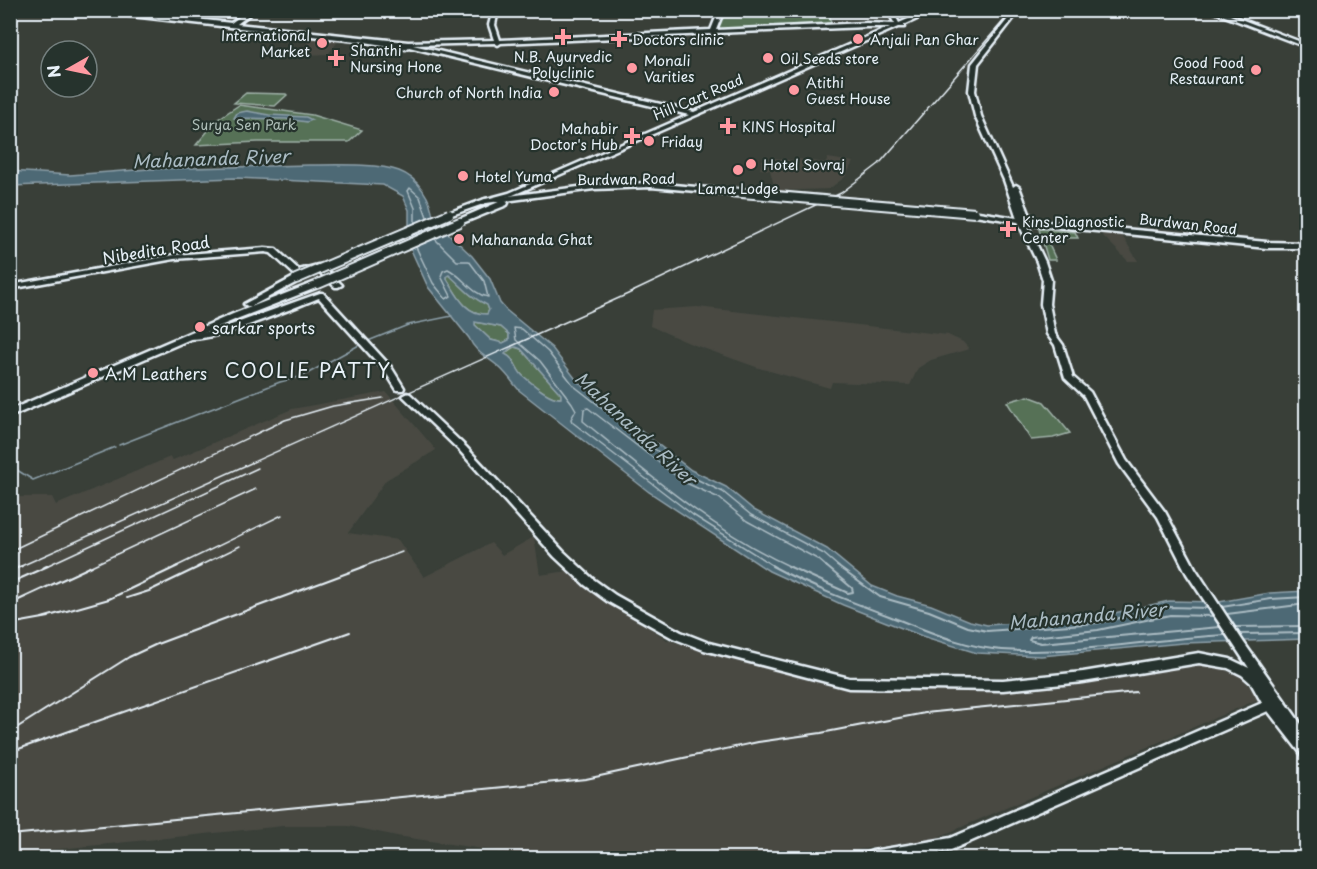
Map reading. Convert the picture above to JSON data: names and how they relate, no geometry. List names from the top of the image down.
{
  "streets": {
    "main road": ["Hill Cart Road", "Burdwan Road"],
    "street": ["Nibedita Road"]
  },
  "crossings": [
    ["Hill Cart Road", "Burdwan Road"],
    ["Hill Cart Road", "Nibedita Road"]
  ],
  "districts": ["COOLIE PATTY"],
  "water": ["Mahananda River"],
  "parks": ["Surya Sen Park"],
  "places": {
    "health": [
      "N.B. Ayurvedic Polyclinic",
      "Doctors clinic",
      "Shanthi Nursing Hone",
      "KINS Hospital",
      "Mahabir Doctor's Hub",
      "Kins Diagnostic Center"
    ],
    "other": [
      "Anjali Pan Ghar",
      "International Market",
      "Oil Seeds store",
      "Monali Varities",
      "Good Food Restaurant",
      "Atithi Guest House",
      "Church of North India",
      "Friday",
      "Hotel Sovraj",
      "Lama Lodge",
      "Hotel Yuma",
      "Mahananda Ghat",
      "sarkar sports",
      "A.M Leathers"
    ]
  },
  "north": "left"
}
